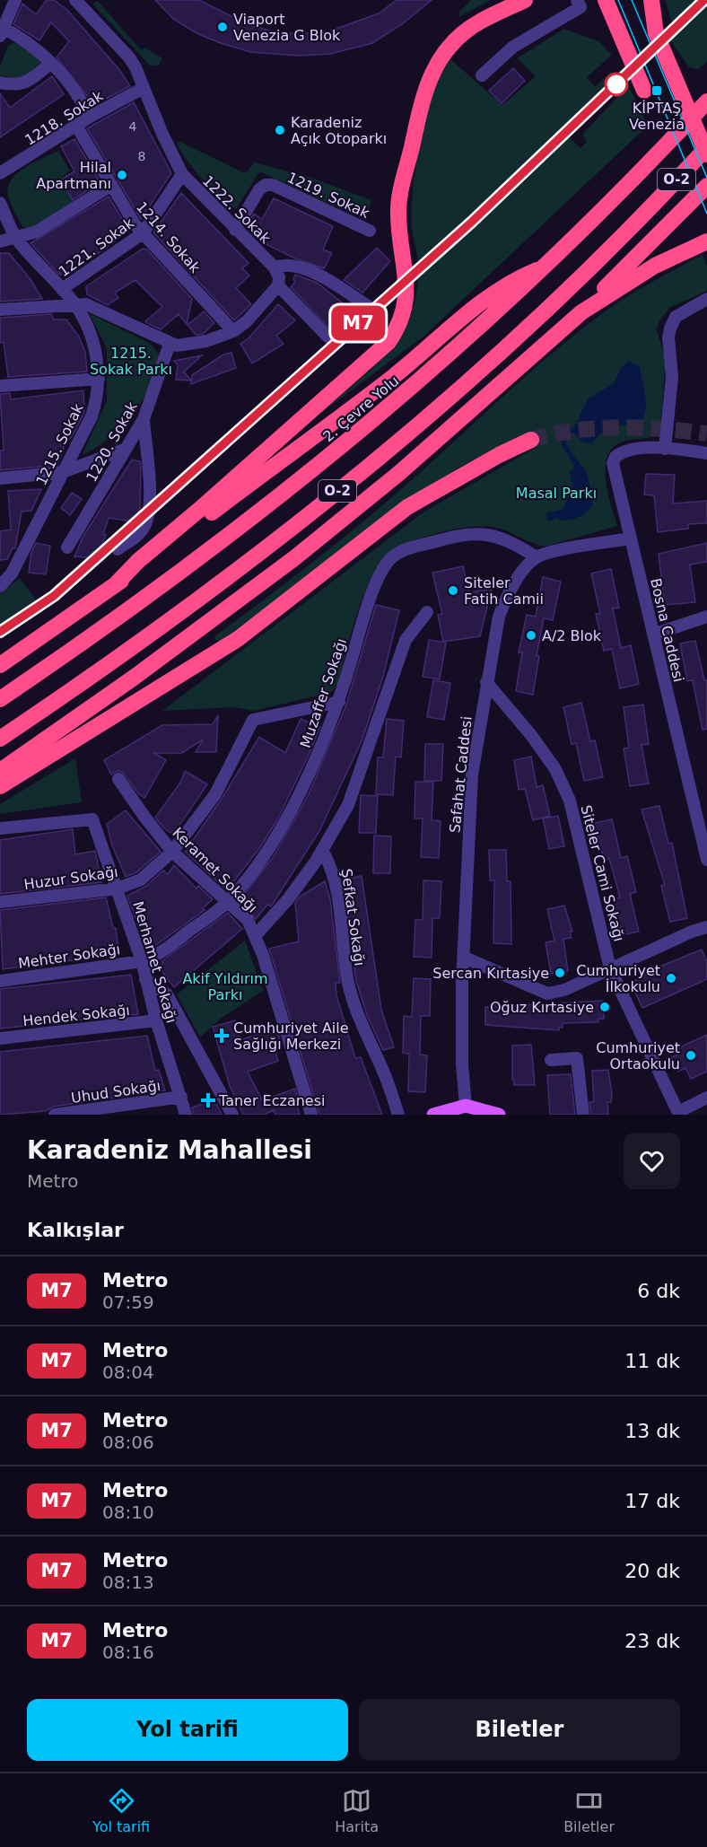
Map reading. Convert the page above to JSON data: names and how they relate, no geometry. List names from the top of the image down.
{
  "streets": {
    "highway": ["O-2", "2. Çevre Yolu"],
    "street": [
      "1218. Sokak",
      "1219. Sokak",
      "1222. Sokak",
      "1214. Sokak",
      "1221. Sokak",
      "1220. Sokak",
      "1215. Sokak",
      "Bosna Caddesi",
      "Muzaffer Sokağı",
      "Safahat Caddesi",
      "Keramet Sokağı",
      "Siteler Cami Sokağı",
      "Huzur Sokağı",
      "Şefkat Sokağı",
      "Mehter Sokağı",
      "Merhamet Sokağı",
      "Hendek Sokağı",
      "Uhud Sokağı"
    ]
  },
  "crossings": [
    ["1218. Sokak", "1222. Sokak"],
    ["1218. Sokak", "1214. Sokak"],
    ["1219. Sokak", "1222. Sokak"],
    ["1222. Sokak", "1221. Sokak"],
    ["1214. Sokak", "1221. Sokak"],
    ["1221. Sokak", "1215. Sokak"],
    ["Muzaffer Sokağı", "Safahat Caddesi"],
    ["Muzaffer Sokağı", "Keramet Sokağı"],
    ["Muzaffer Sokağı", "Huzur Sokağı"],
    ["Muzaffer Sokağı", "Mehter Sokağı"],
    ["Muzaffer Sokağı", "Merhamet Sokağı"],
    ["Safahat Caddesi", "Siteler Cami Sokağı"],
    ["Keramet Sokağı", "Huzur Sokağı"],
    ["Huzur Sokağı", "Merhamet Sokağı"],
    ["Mehter Sokağı", "Merhamet Sokağı"],
    ["Merhamet Sokağı", "Hendek Sokağı"],
    ["Merhamet Sokağı", "Uhud Sokağı"]
  ],
  "parks": ["1215. Sokak Parkı", "Masal Parkı", "Akif Yıldırım Parkı"],
  "places": {
    "other": [
      "Viaport Venezia G Blok",
      "Karadeniz Açık Otoparkı",
      "Hilal Apartmanı",
      "Siteler Fatih Camii",
      "A/2 Blok",
      "Sercan Kırtasiye",
      "Cumhuriyet İlkokulu",
      "Oğuz Kırtasiye",
      "Cumhuriyet Ortaokulu"
    ],
    "transit": ["KİPTAŞ Venezia"],
    "health": ["Cumhuriyet Aile Sağlığı Merkezi", "Taner Eczanesi"]
  },
  "lines": ["metro line M7"],
  "house_numbers": ["4", "8"],
  "page": {
    "on_map": "M7",
    "heading": [
      ["Karadeniz Mahallesi", "Metro"],
      "Kalkışlar"
    ],
    "list": [
      {
        "mark": "M7",
        "name": "Metro",
        "note": "07:59",
        "value": "6 dk"
      },
      {
        "mark": "M7",
        "name": "Metro",
        "note": "08:04",
        "value": "11 dk"
      },
      {
        "mark": "M7",
        "name": "Metro",
        "note": "08:06",
        "value": "13 dk"
      },
      {
        "mark": "M7",
        "name": "Metro",
        "note": "08:10",
        "value": "17 dk"
      },
      {
        "mark": "M7",
        "name": "Metro",
        "note": "08:13",
        "value": "20 dk"
      },
      {
        "mark": "M7",
        "name": "Metro",
        "note": "08:16",
        "value": "23 dk"
      }
    ],
    "buttons": ["Yol tarifi", "Biletler"],
    "tabs": ["Yol tarifi", "Harita", "Biletler"]
  }
}
